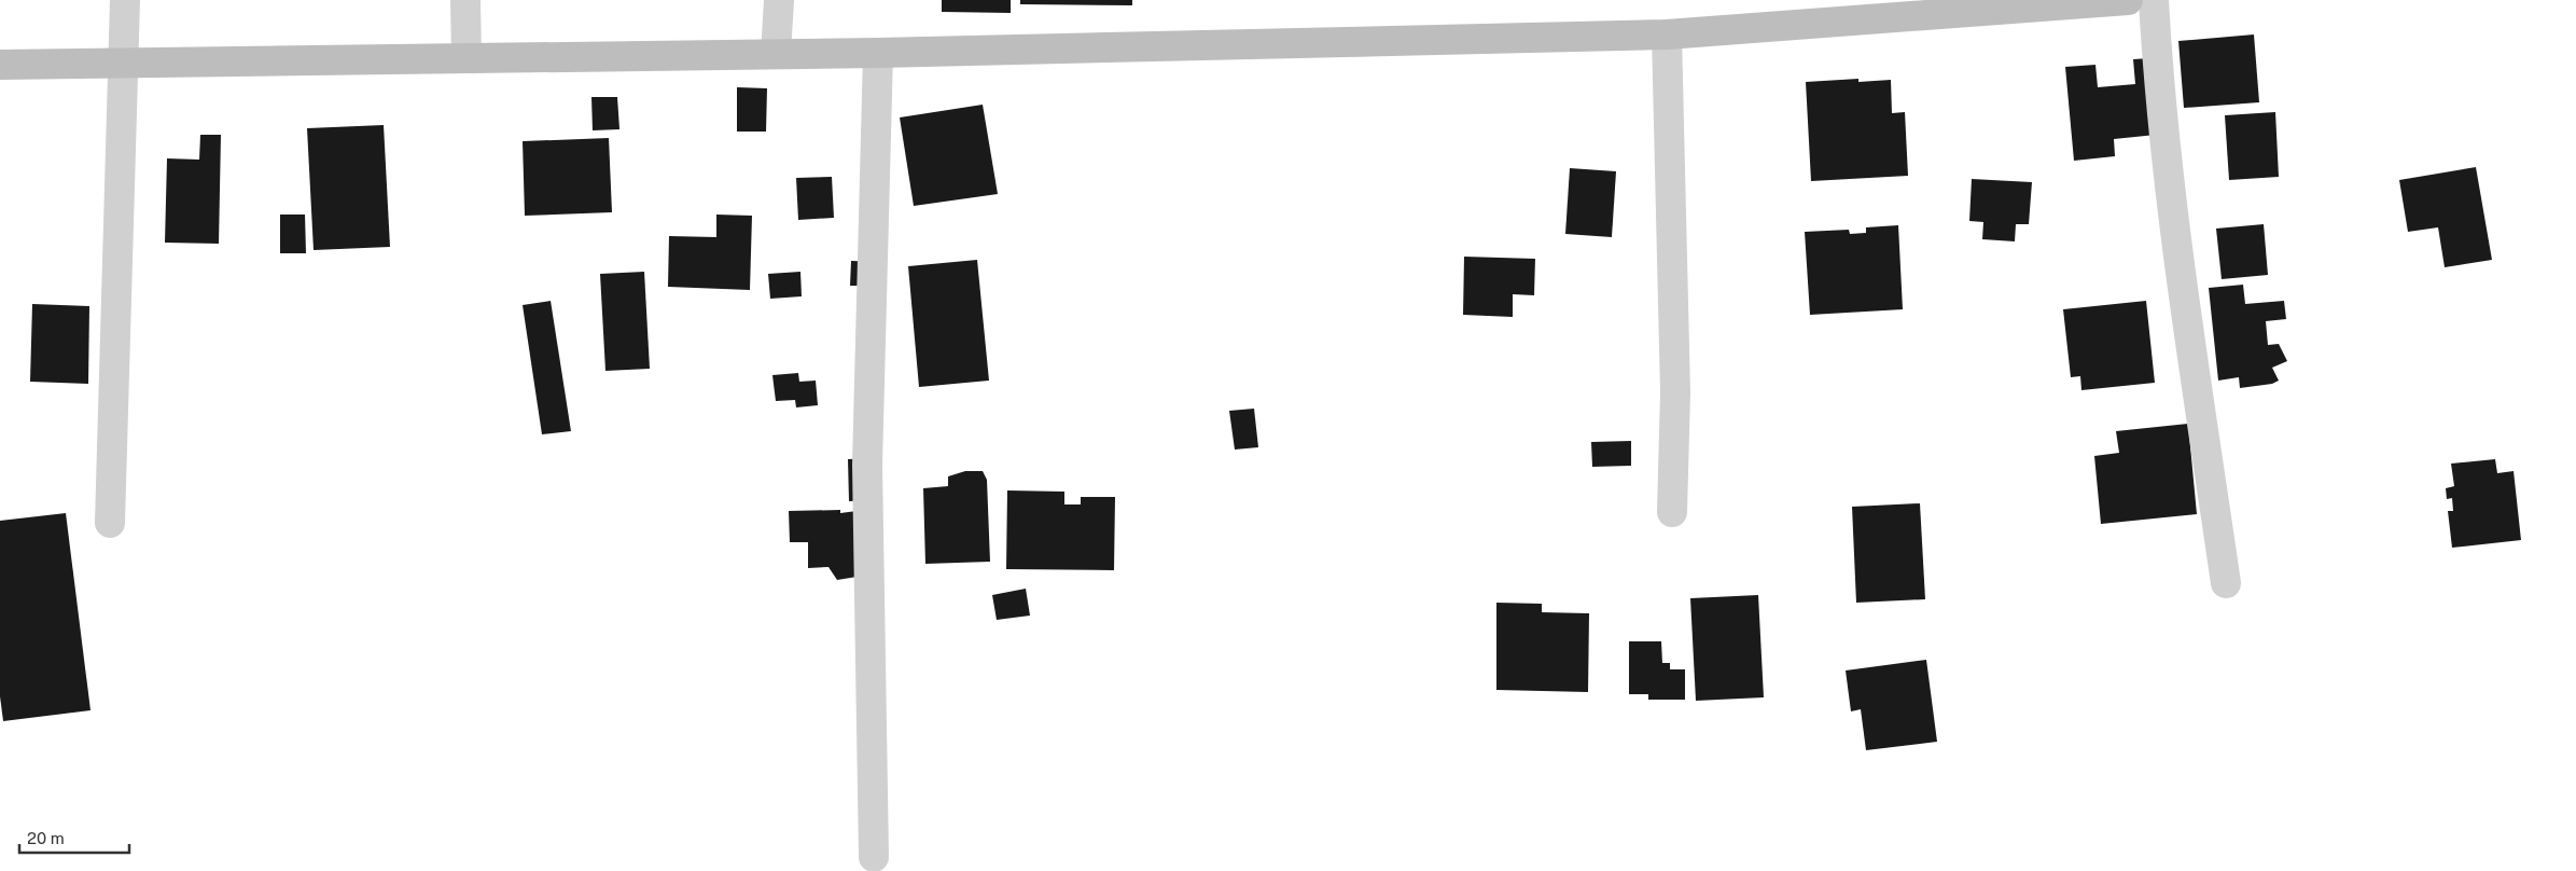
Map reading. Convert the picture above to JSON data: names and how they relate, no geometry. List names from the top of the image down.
{
  "scale_bar": "20 m"
}
